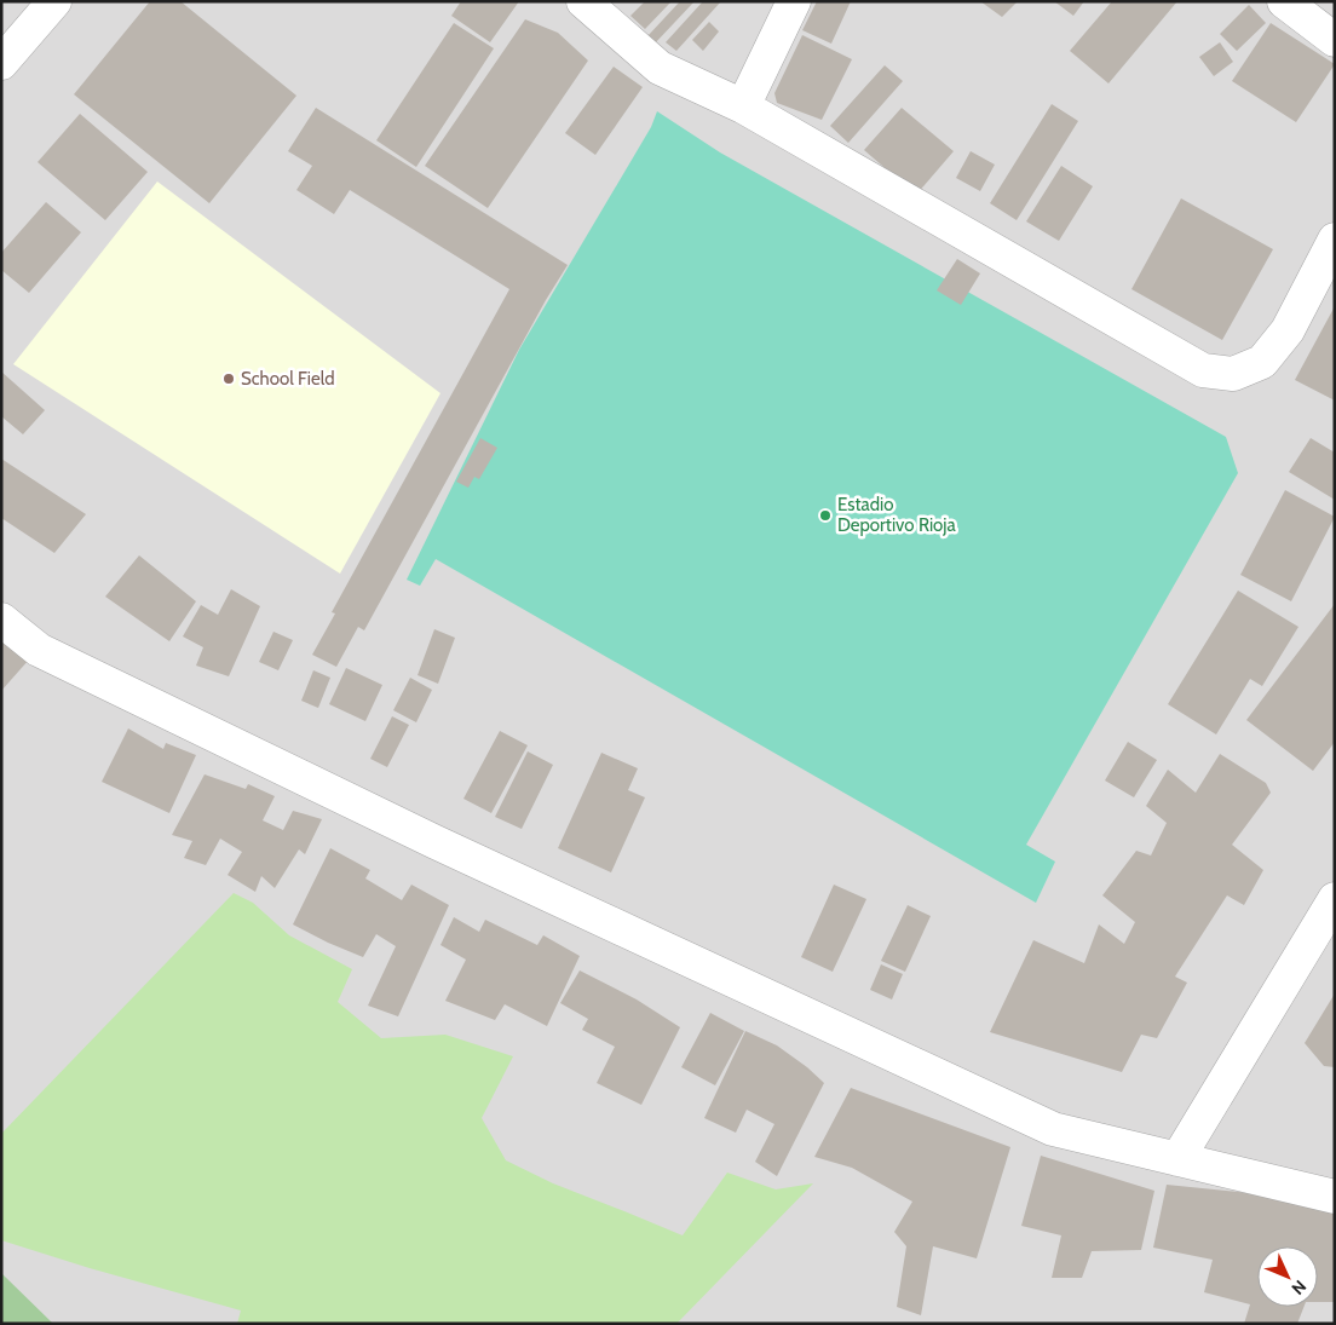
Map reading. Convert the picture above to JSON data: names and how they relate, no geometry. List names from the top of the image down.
{
  "places": ["School Field", "Estadio Deportivo Rioja"],
  "north": "bottom right"
}
